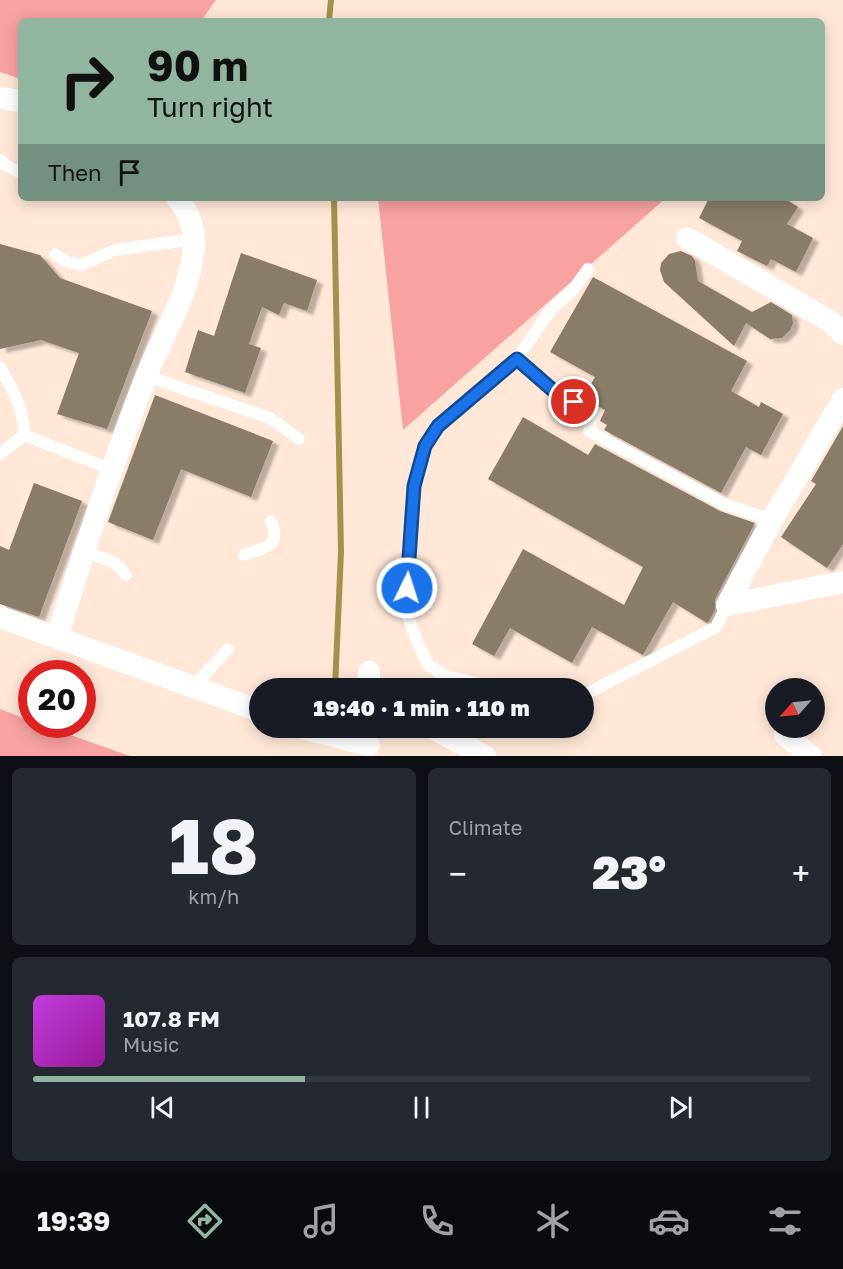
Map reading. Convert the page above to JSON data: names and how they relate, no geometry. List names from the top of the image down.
{
  "north": "bottom left",
  "page": {
    "turn": ["90 m", "Turn right"],
    "then": "Then",
    "limit": "20",
    "trip": "19:40 · 1 min · 110 m",
    "tile": [
      ["18", "km/h"],
      "Climate"
    ],
    "heat": ["−", "23°", "+"],
    "song": ["107.8 FM", "Music"],
    "tabs": "19:39"
  }
}
